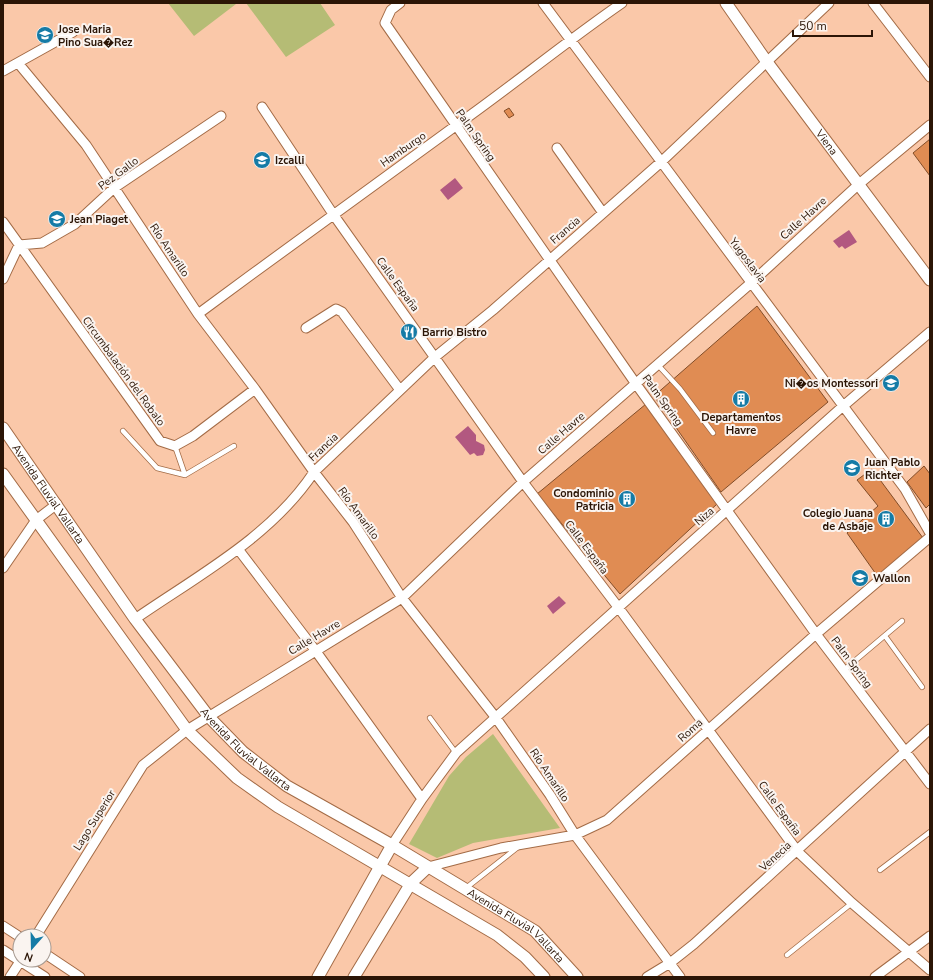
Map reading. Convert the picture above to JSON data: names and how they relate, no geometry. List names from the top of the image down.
{
  "streets": {
    "street": [
      "Palm Spring",
      "Viena",
      "Hamburgo",
      "Pez Gallo",
      "Calle Havre",
      "Francia",
      "Río Amarillo",
      "Yugoslavia",
      "Calle España",
      "Circumbalación del Robalo",
      "Avenida Fluvial Vallarta",
      "Niza",
      "Roma",
      "Lago Superior",
      "Venecia"
    ]
  },
  "crossings": [
    ["Palm Spring", "Hamburgo"],
    ["Palm Spring", "Calle Havre"],
    ["Palm Spring", "Francia"],
    ["Palm Spring", "Niza"],
    ["Palm Spring", "Roma"],
    ["Palm Spring", "Venecia"],
    ["Viena", "Calle Havre"],
    ["Viena", "Francia"],
    ["Hamburgo", "Río Amarillo"],
    ["Hamburgo", "Yugoslavia"],
    ["Hamburgo", "Calle España"],
    ["Pez Gallo", "Río Amarillo"],
    ["Pez Gallo", "Circumbalación del Robalo"],
    ["Calle Havre", "Río Amarillo"],
    ["Calle Havre", "Yugoslavia"],
    ["Calle Havre", "Calle España"],
    ["Calle Havre", "Avenida Fluvial Vallarta"],
    ["Calle Havre", "Lago Superior"],
    ["Francia", "Río Amarillo"],
    ["Francia", "Yugoslavia"],
    ["Francia", "Calle España"],
    ["Francia", "Avenida Fluvial Vallarta"],
    ["Río Amarillo", "Niza"],
    ["Río Amarillo", "Roma"],
    ["Río Amarillo", "Venecia"],
    ["Yugoslavia", "Niza"],
    ["Calle España", "Niza"],
    ["Calle España", "Roma"],
    ["Calle España", "Venecia"],
    ["Avenida Fluvial Vallarta", "Niza"],
    ["Avenida Fluvial Vallarta", "Roma"],
    ["Avenida Fluvial Vallarta", "Lago Superior"]
  ],
  "places": {
    "school or university": [
      "Jose Maria Pino Sua�Rez",
      "Izcalli",
      "Jean Piaget",
      "Ni�os Montessori",
      "Juan Pablo Richter",
      "Wallon"
    ],
    "restaurant": ["Barrio Bistro"],
    "building": ["Departamentos Havre", "Condominio Patricia", "Colegio Juana de Asbaje"]
  },
  "scale_bar": "50 m",
  "north": "bottom"
}
